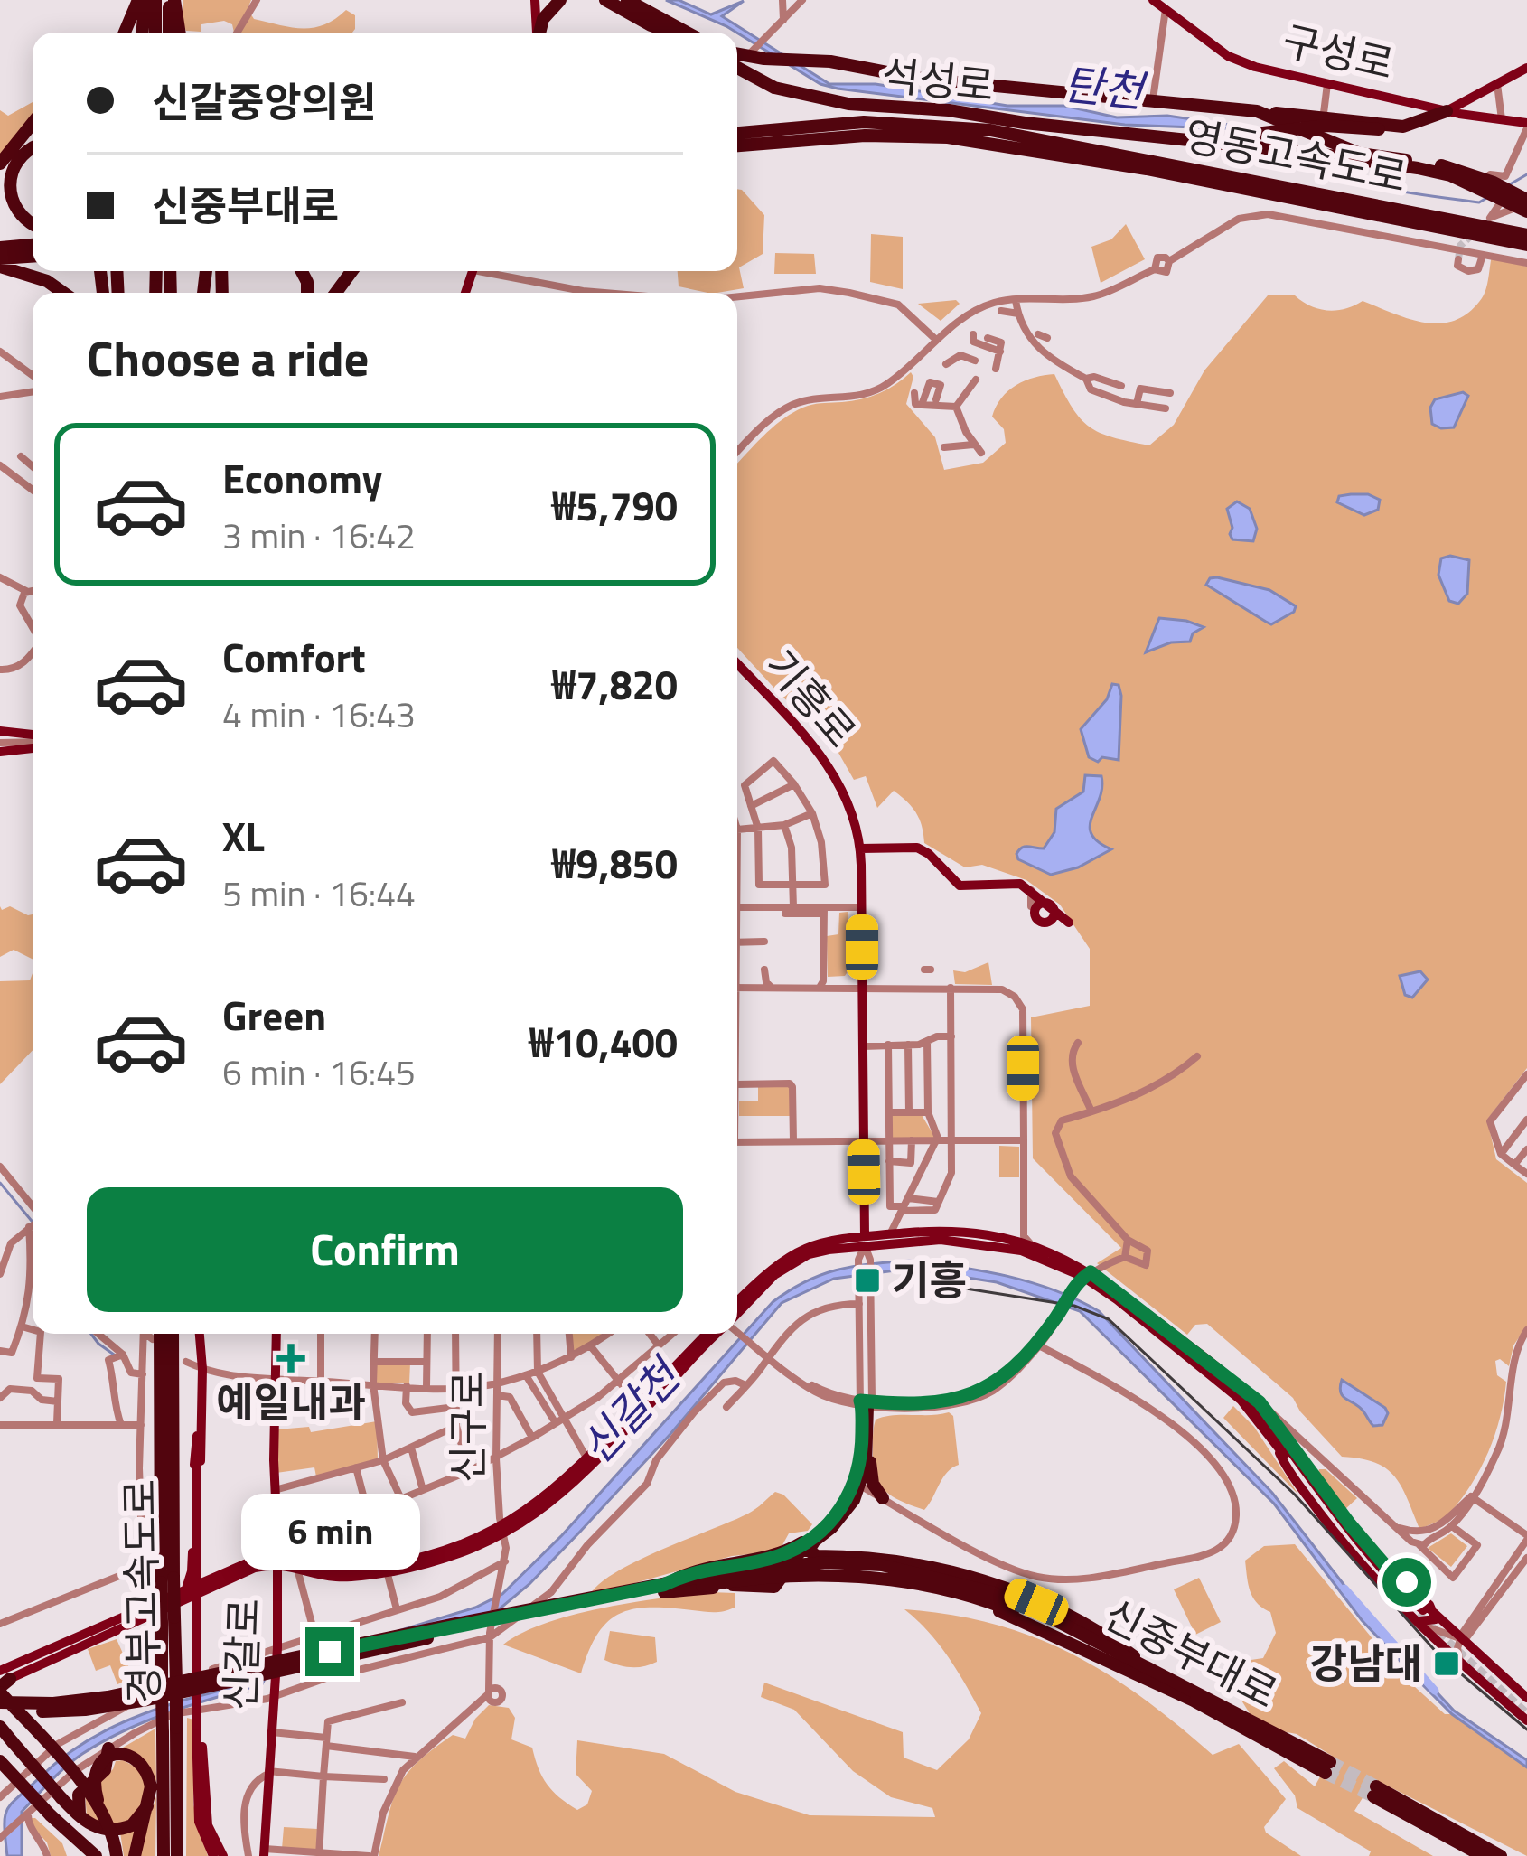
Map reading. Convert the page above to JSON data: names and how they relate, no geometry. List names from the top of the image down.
{
  "streets": {
    "highway": [
      "석성로",
      "영동고속도로",
      "경부고속도로",
      "신중부대로"
    ],
    "main road": ["구성로", "기흥로", "신갈로"],
    "street": ["신구로"]
  },
  "crossings": [
    ["구성로", "석성로"]
  ],
  "water": ["탄천", "신갈천"],
  "places": {
    "transit": ["기흥", "강남대"],
    "health": ["예일내과"]
  },
  "page": {
    "banner": ["신갈중앙의원", "신중부대로"],
    "heading": "Choose a ride",
    "list": [
      {
        "name": "Economy",
        "note": "3 min · 16:42",
        "value": "₩5,790"
      },
      {
        "name": "Comfort",
        "note": "4 min · 16:43",
        "value": "₩7,820"
      },
      {
        "name": "XL",
        "note": "5 min · 16:44",
        "value": "₩9,850"
      },
      {
        "name": "Green",
        "note": "6 min · 16:45",
        "value": "₩10,400"
      }
    ],
    "buttons": "Confirm",
    "bubble": "6 min"
  }
}
